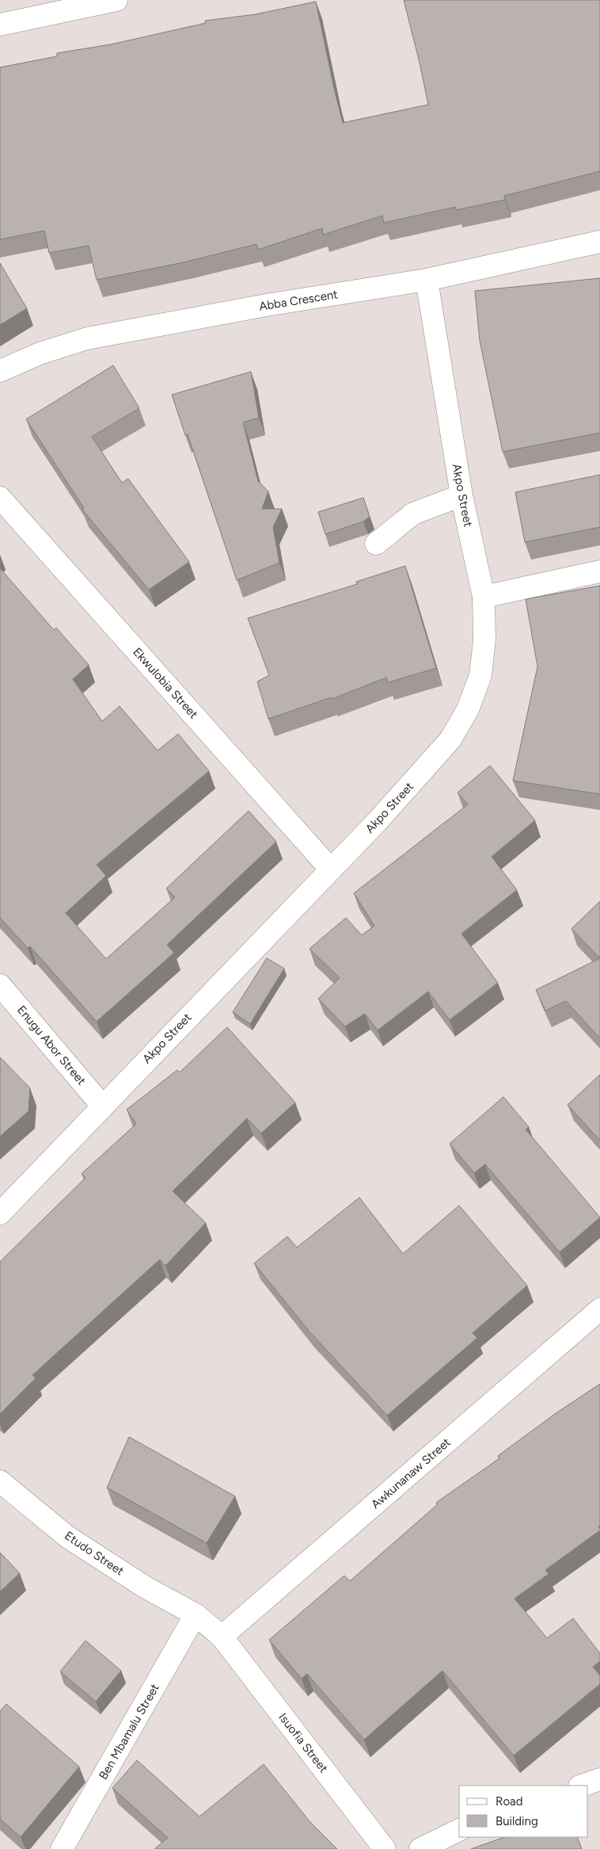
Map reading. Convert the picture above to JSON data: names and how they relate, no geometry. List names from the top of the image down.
{
  "streets": {
    "street": [
      "Abba Crescent",
      "Akpo Street",
      "Ekwulobia Street",
      "Enugu Abor Street",
      "Awkunanaw Street",
      "Etudo Street",
      "Ben Mbamalu Street",
      "Isuofia Street"
    ]
  },
  "crossings": [
    ["Abba Crescent", "Akpo Street"],
    ["Akpo Street", "Ekwulobia Street"],
    ["Akpo Street", "Enugu Abor Street"],
    ["Awkunanaw Street", "Etudo Street"],
    ["Awkunanaw Street", "Isuofia Street"],
    ["Etudo Street", "Ben Mbamalu Street"],
    ["Etudo Street", "Isuofia Street"]
  ],
  "legend": ["Road", "Building"]
}
